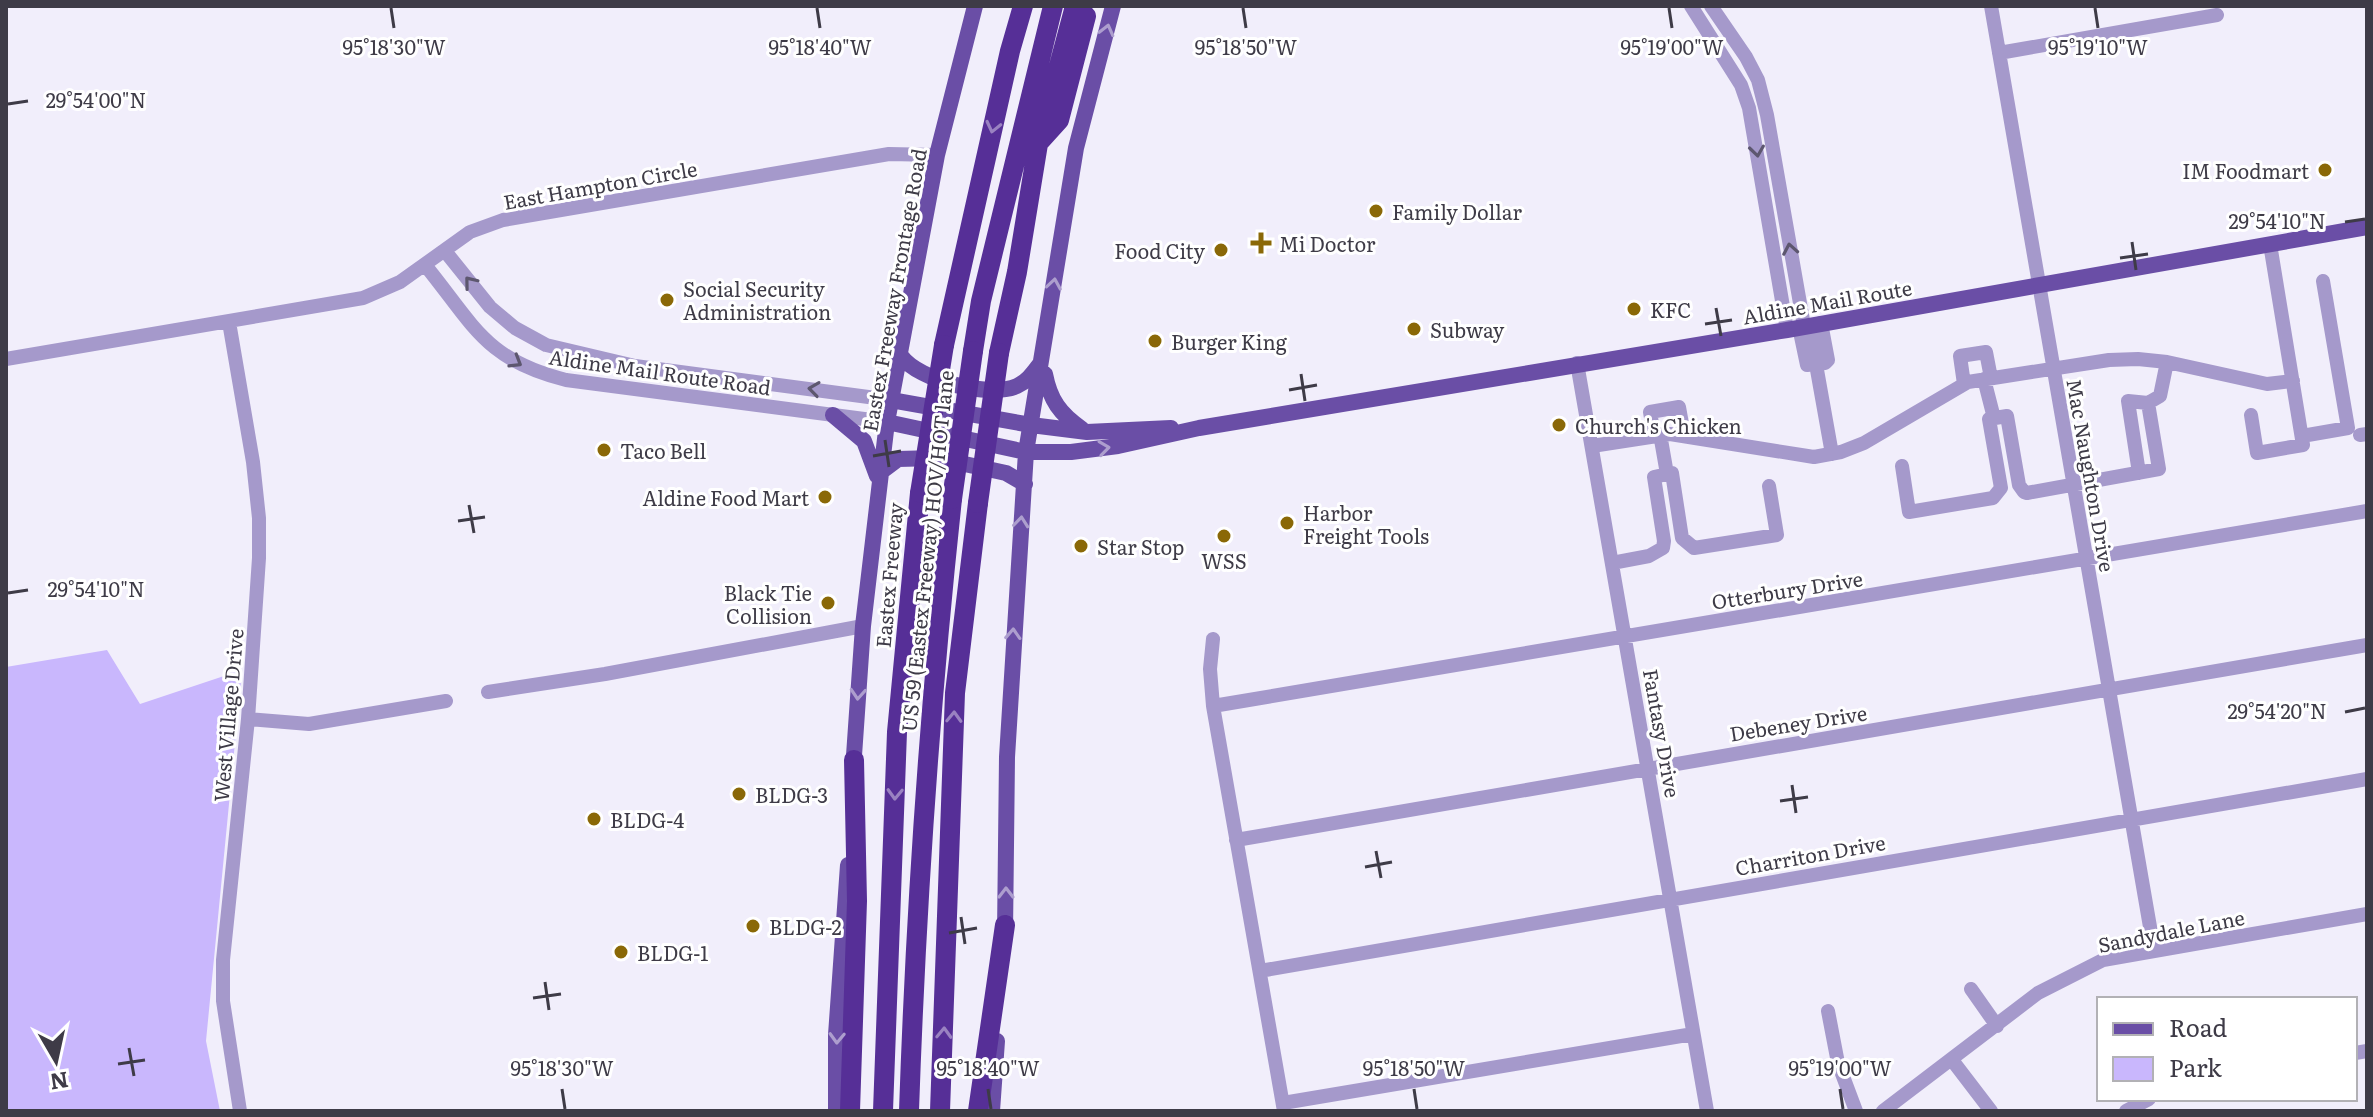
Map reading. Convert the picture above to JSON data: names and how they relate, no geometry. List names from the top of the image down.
{
  "streets": {
    "highway": ["US 59 (Eastex Freeway) HOV/HOT lane", "Eastex Freeway"],
    "main road": ["Eastex Freeway Frontage Road", "Aldine Mail Route"],
    "street": [
      "East Hampton Circle",
      "Aldine Mail Route Road",
      "Mac Naughton Drive",
      "Otterbury Drive",
      "West Village Drive",
      "Debeney Drive",
      "Fantasy Drive",
      "Charriton Drive",
      "Sandydale Lane"
    ]
  },
  "crossings": [
    ["East Hampton Circle", "Eastex Freeway Frontage Road"],
    ["East Hampton Circle", "Aldine Mail Route Road"],
    ["East Hampton Circle", "West Village Drive"],
    ["Eastex Freeway Frontage Road", "Aldine Mail Route"],
    ["Eastex Freeway Frontage Road", "Aldine Mail Route Road"],
    ["Aldine Mail Route", "Aldine Mail Route Road"],
    ["Aldine Mail Route", "Mac Naughton Drive"],
    ["Aldine Mail Route", "Fantasy Drive"],
    ["Mac Naughton Drive", "Otterbury Drive"],
    ["Mac Naughton Drive", "Debeney Drive"],
    ["Mac Naughton Drive", "Charriton Drive"],
    ["Mac Naughton Drive", "Sandydale Lane"],
    ["Otterbury Drive", "Fantasy Drive"],
    ["Debeney Drive", "Fantasy Drive"],
    ["Fantasy Drive", "Charriton Drive"]
  ],
  "one_way": ["Eastex Freeway Frontage Road"],
  "places": {
    "other": [
      "IM Foodmart",
      "Family Dollar",
      "Food City",
      "Social Security Administration",
      "KFC",
      "Subway",
      "Burger King",
      "Church's Chicken",
      "Taco Bell",
      "Aldine Food Mart",
      "Harbor Freight Tools",
      "WSS",
      "Star Stop",
      "Black Tie Collision",
      "BLDG-3",
      "BLDG-4",
      "BLDG-2",
      "BLDG-1"
    ],
    "health": ["Mi Doctor"]
  },
  "legend": ["Road", "Park"],
  "north": "bottom",
  "coordinates": [
    "95°18'30\"W",
    "95°18'40\"W",
    "95°18'50\"W",
    "95°19'00\"W",
    "95°19'10\"W",
    "29°54'00\"N",
    "29°54'10\"N",
    "29°54'20\"N"
  ]
}
